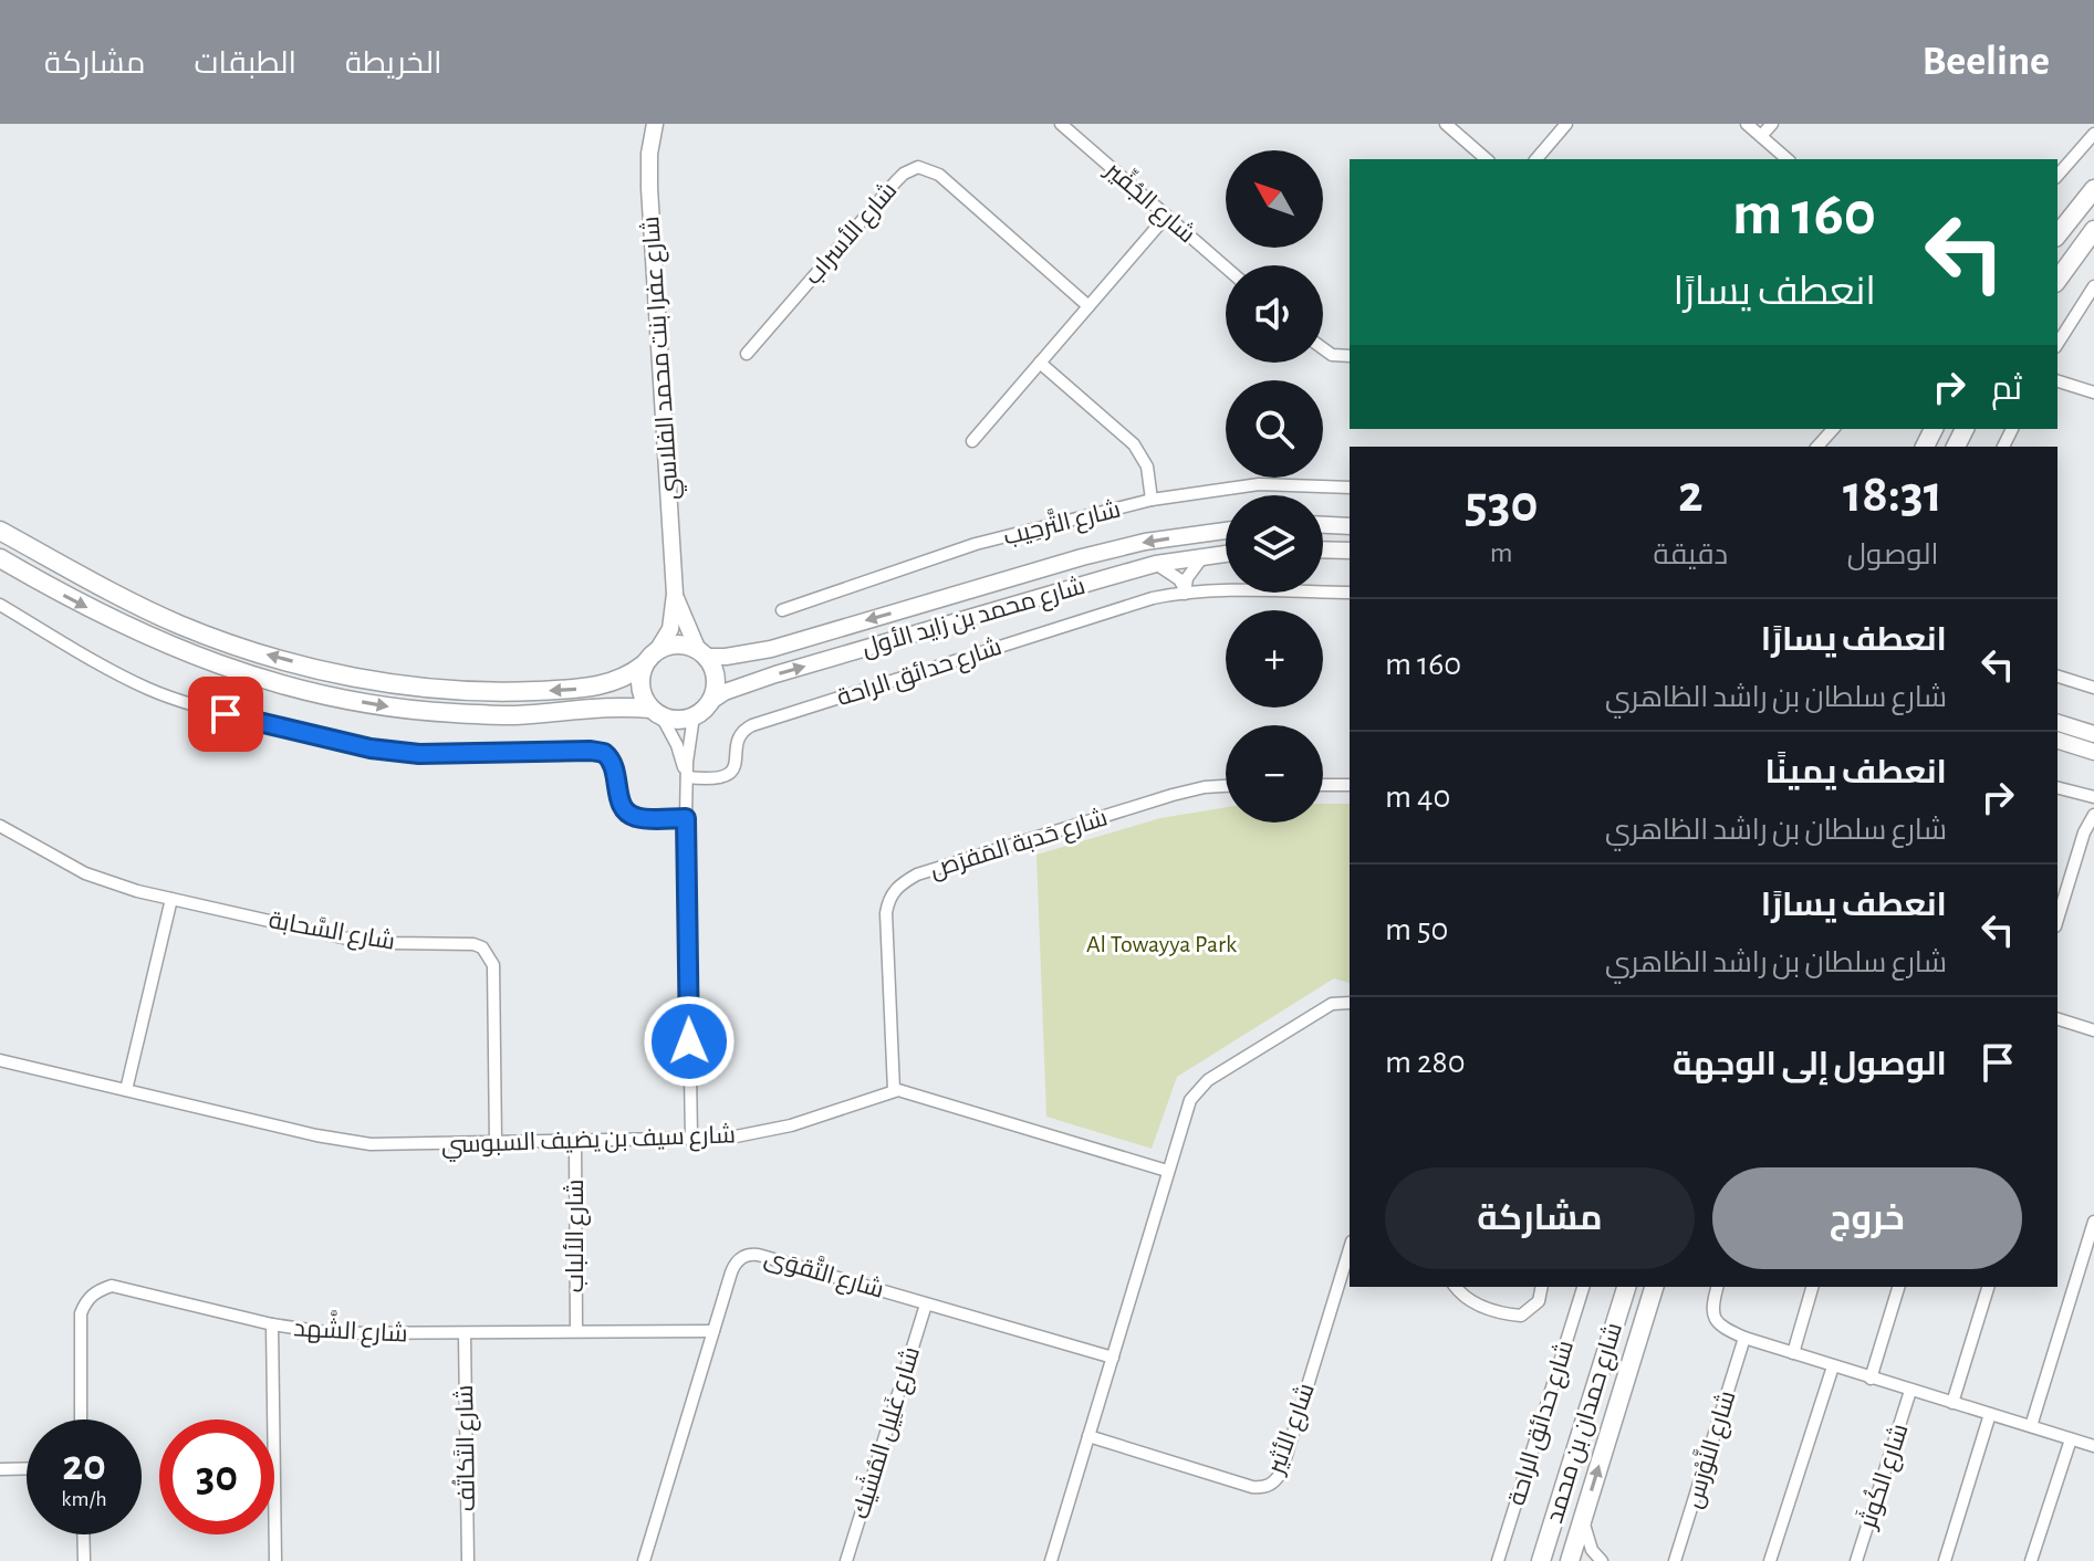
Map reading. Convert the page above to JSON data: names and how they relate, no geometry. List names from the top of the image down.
{
  "streets": {
    "main road": ["شارع عفرا بنت محمد الفلاسي", "شارع محمد بن زايد الأول", "شارع حمدان بن محمد"],
    "street": [
      "شارع الجُفِّير",
      "شارع الأسراب",
      "شارع التَّرحِيب",
      "شارع حدائق الراحة",
      "شارع حَدبة المَفرَص",
      "شارع السَّحابة",
      "شارع سيف بن يضيف السبوسي",
      "شارع الألباب",
      "شارع التَّقوَى",
      "شارع الشَّهد",
      "شارع الأثير",
      "شارع غَلِيل المُشَيك",
      "شارع التَكاتُف",
      "شارع النَّوْرَس",
      "شارع الكُوثَر"
    ]
  },
  "crossings": [
    ["شارع عفرا بنت محمد الفلاسي", "شارع محمد بن زايد الأول"],
    ["شارع حَدبة المَفرَص", "شارع سيف بن يضيف السبوسي"],
    ["شارع السَّحابة", "شارع سيف بن يضيف السبوسي"],
    ["شارع سيف بن يضيف السبوسي", "شارع الألباب"],
    ["شارع الألباب", "شارع الشَّهد"],
    ["شارع التَّقوَى", "شارع الشَّهد"],
    ["شارع التَّقوَى", "شارع غَلِيل المُشَيك"],
    ["شارع الشَّهد", "شارع التَكاتُف"]
  ],
  "parks": ["Al Towayya Park"],
  "north": "top left",
  "page": {
    "header": "Beeline",
    "nav": ["الخريطة", "الطبقات", "مشاركة"],
    "map_buttons": ["+", "−"],
    "turn": ["160 m", "انعطف يسارًا"],
    "then": "ثم",
    "eta": [
      "18:31",
      "الوصول",
      "2",
      "دقيقة",
      "530",
      "m"
    ],
    "list": [
      {
        "name": "انعطف يسارًا",
        "note": "شارع سلطان بن راشد الظاهري",
        "value": "160 m"
      },
      {
        "name": "انعطف يمينًا",
        "note": "شارع سلطان بن راشد الظاهري",
        "value": "40 m"
      },
      {
        "name": "انعطف يسارًا",
        "note": "شارع سلطان بن راشد الظاهري",
        "value": "50 m"
      },
      {
        "name": "الوصول إلى الوجهة",
        "value": "280 m"
      }
    ],
    "buttons": ["خروج", "مشاركة"],
    "speed": "20 km/h",
    "limit": "30"
  }
}
